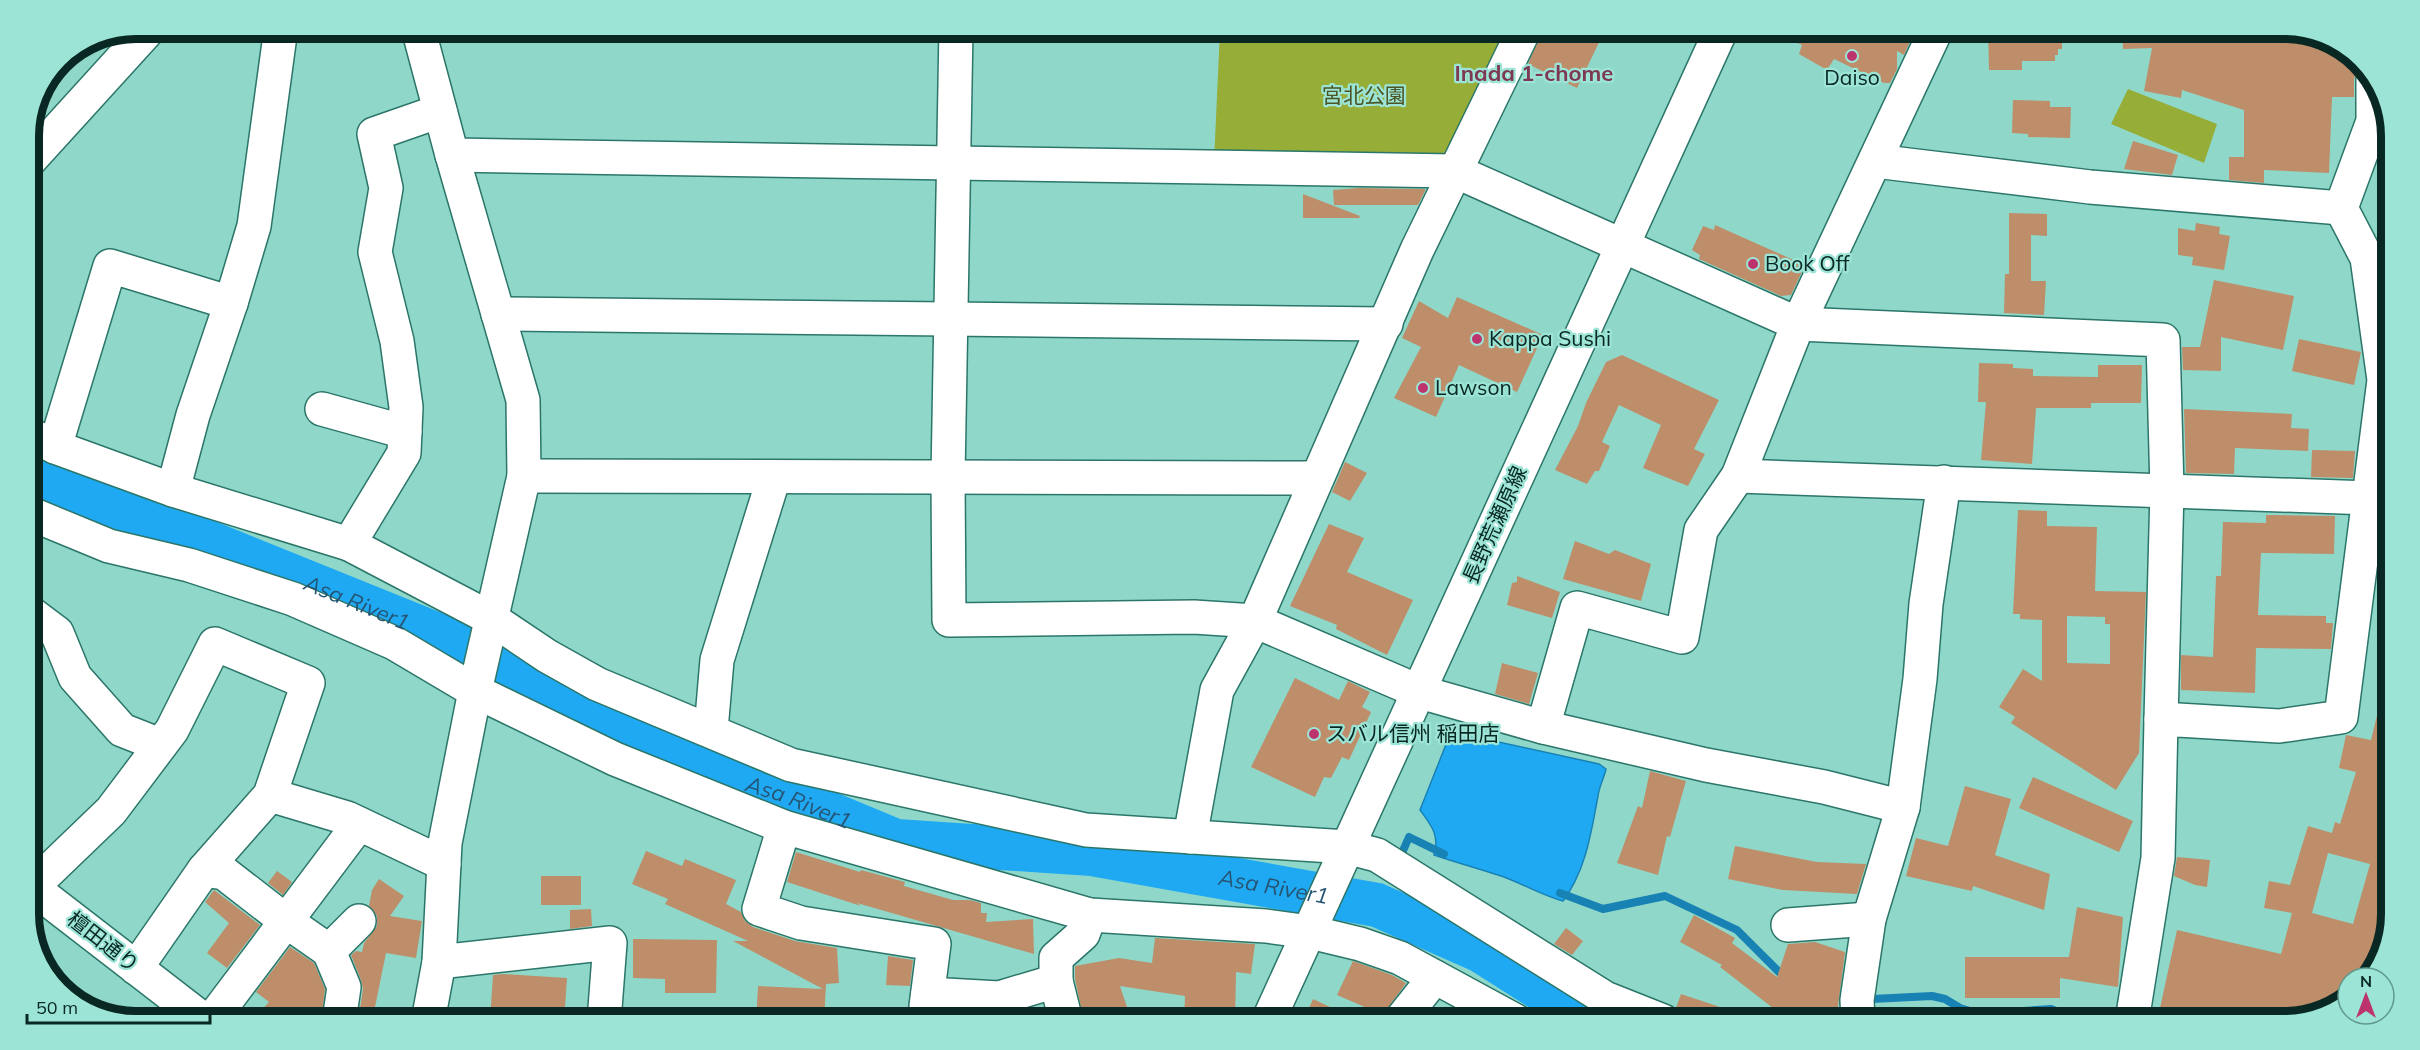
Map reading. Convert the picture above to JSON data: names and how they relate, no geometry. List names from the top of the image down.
{
  "streets": {
    "street": ["長野荒瀬原線", "檀田通り"]
  },
  "districts": ["Inada 1-chome"],
  "water": ["Asa River1"],
  "parks": ["宮北公園"],
  "places": [
    "Daiso",
    "Book Off",
    "Kappa Sushi",
    "Lawson",
    "スバル信州 稲田店"
  ],
  "scale_bar": "50 m",
  "north": "top"
}
